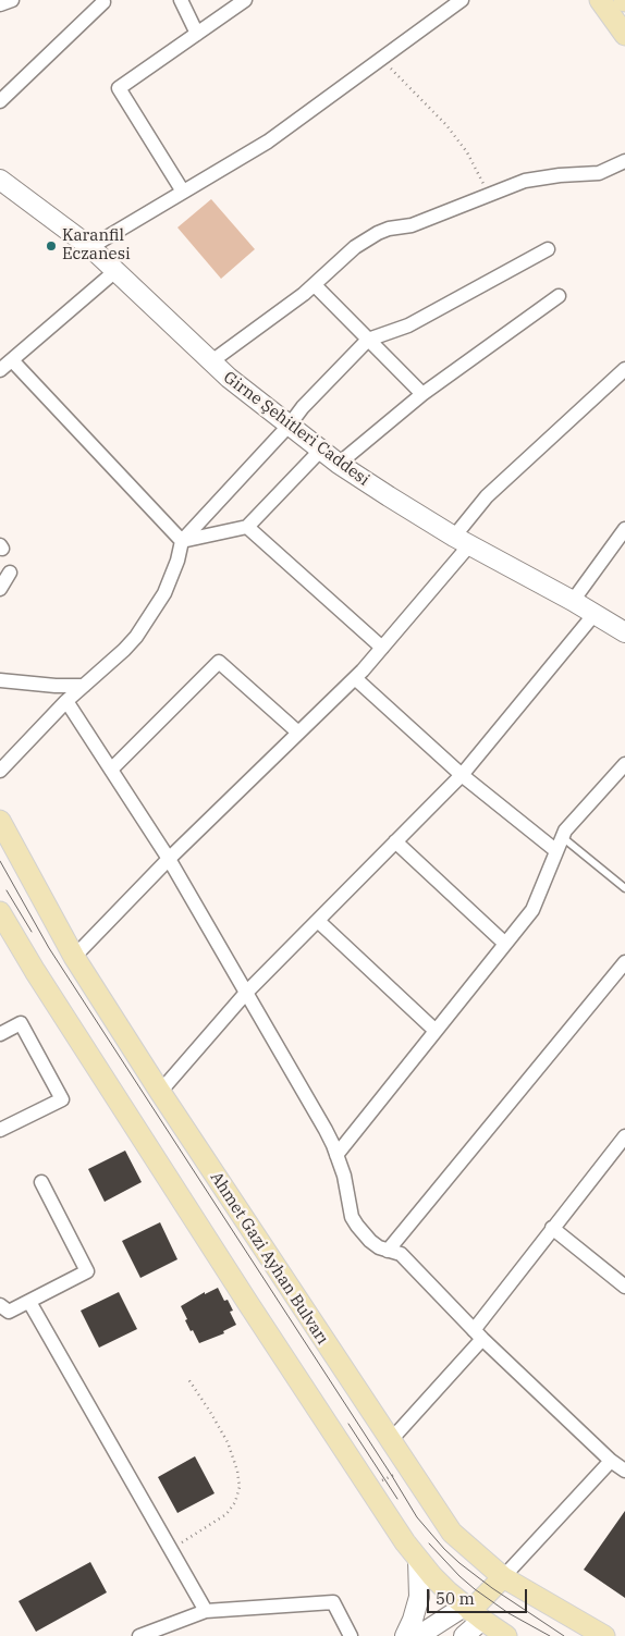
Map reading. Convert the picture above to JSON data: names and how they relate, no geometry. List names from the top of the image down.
{
  "streets": {
    "main road": ["Ahmet Gazi Ayhan Bulvarı"],
    "street": ["Girne Şehitleri Caddesi"]
  },
  "places": ["Karanfil Eczanesi"],
  "scale_bar": "50 m"
}
